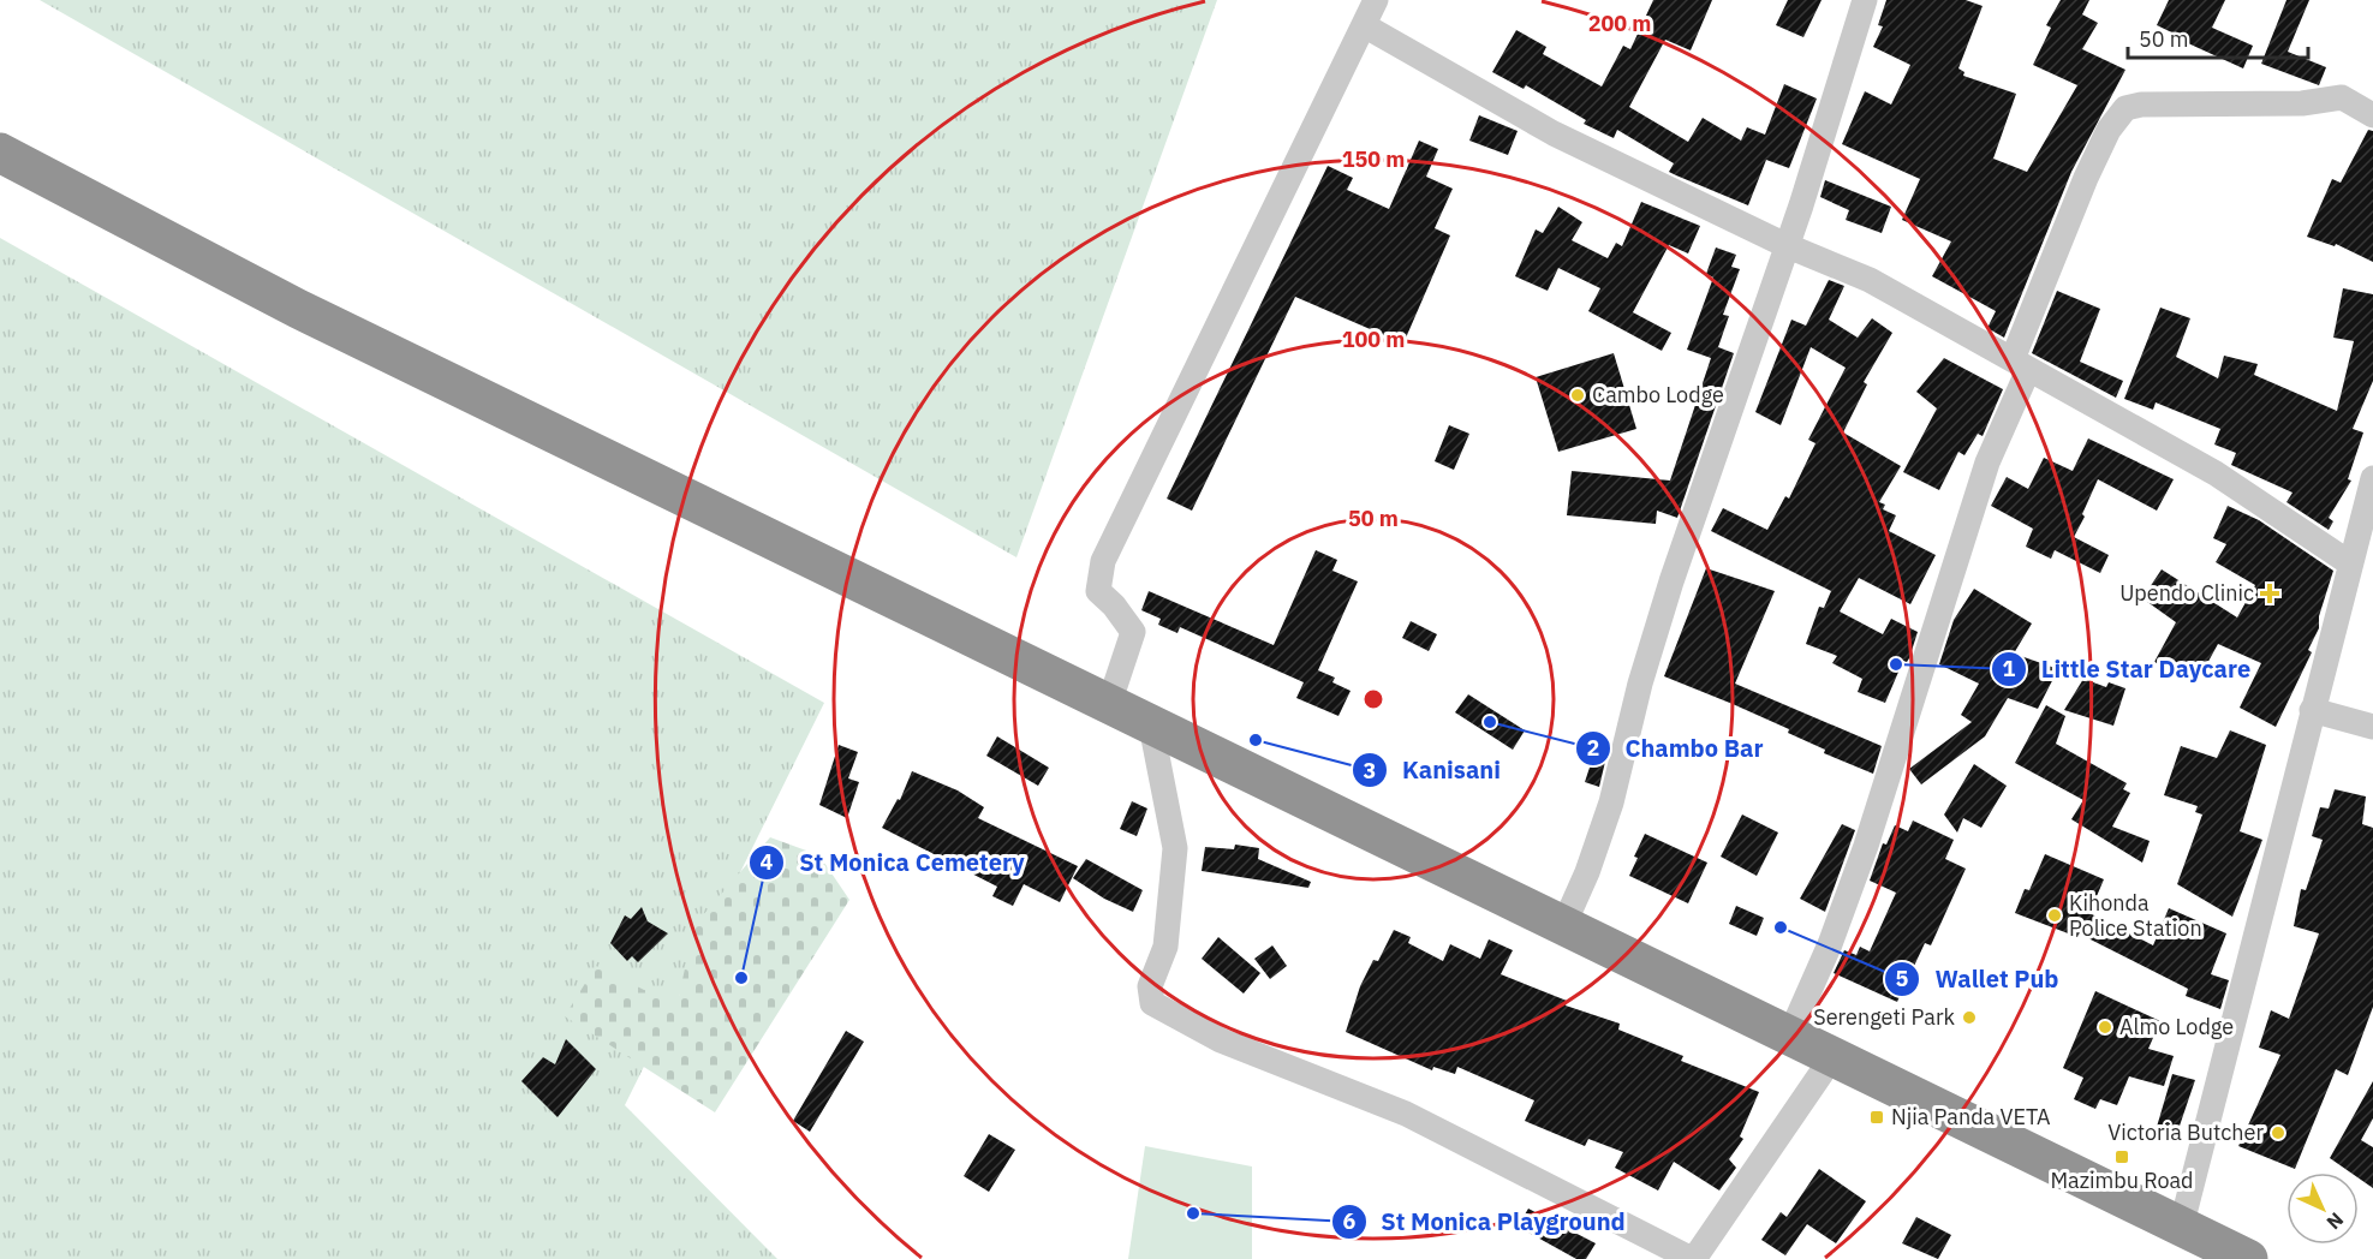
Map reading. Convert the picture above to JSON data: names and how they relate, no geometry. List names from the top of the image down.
{
  "places": {
    "other": [
      "Cambo Lodge",
      "Little Star Daycare",
      "Chambo Bar",
      "Kanisani",
      "Kihonda Police Station",
      "Wallet Pub",
      "St Monica Cemetery",
      "Serengeti Park",
      "Almo Lodge",
      "Victoria Butcher",
      "St Monica Playground"
    ],
    "health": ["Upendo Clinic"],
    "transit": ["Njia Panda VETA", "Mazimbu Road"]
  },
  "scale_bar": "50 m",
  "north": "bottom right",
  "rings": [
    "200 m",
    "150 m",
    "100 m",
    "50 m"
  ]
}
